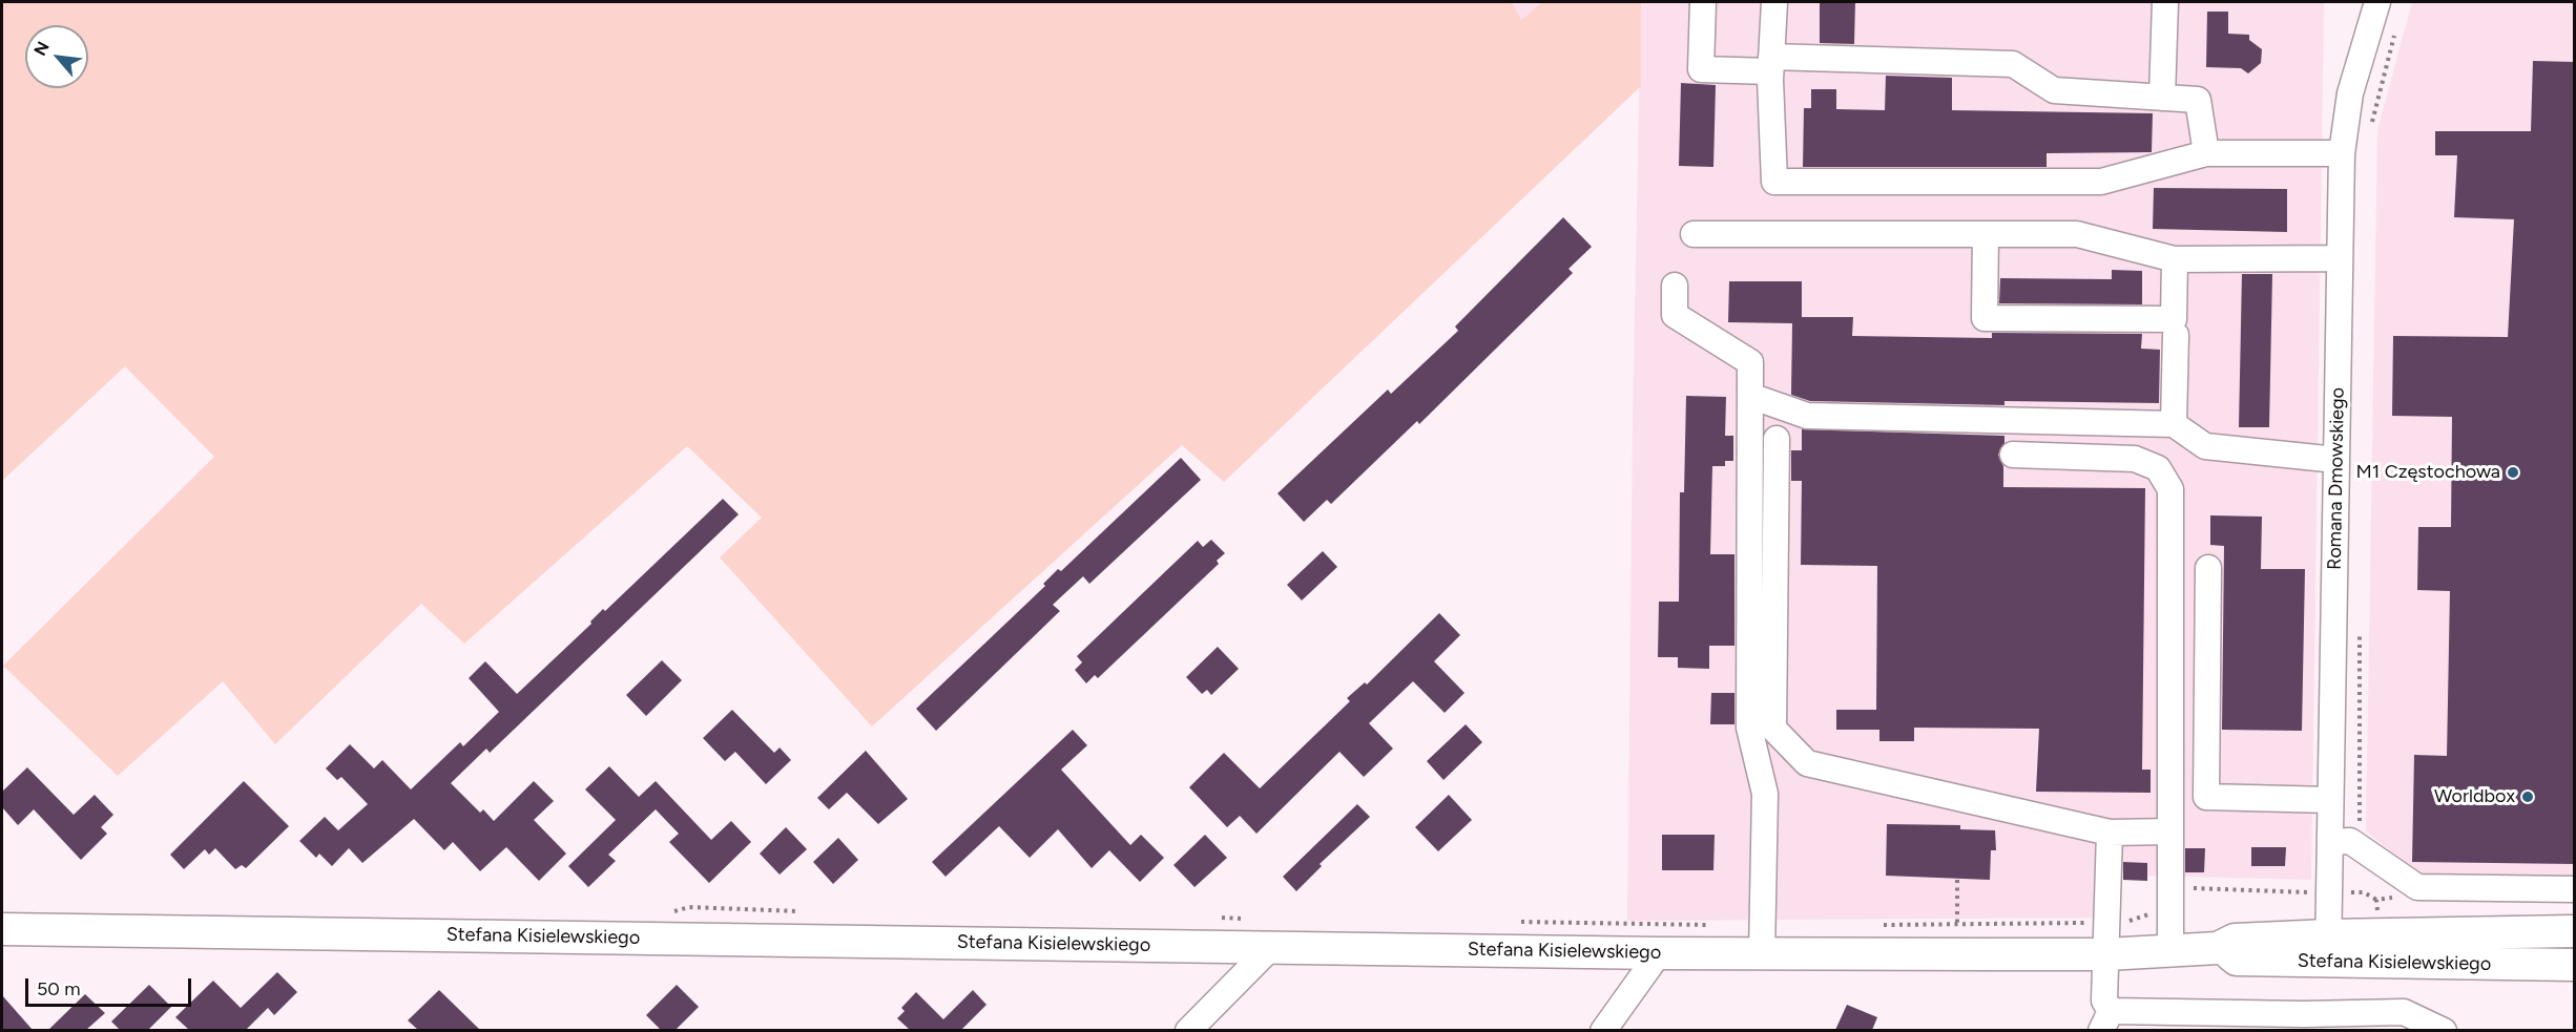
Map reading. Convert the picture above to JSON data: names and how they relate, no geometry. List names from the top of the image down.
{
  "streets": {
    "main road": ["Stefana Kisielewskiego"],
    "street": ["Romana Dmowskiego"]
  },
  "crossings": [
    ["Romana Dmowskiego", "Stefana Kisielewskiego"]
  ],
  "places": ["M1 Częstochowa", "Worldbox"],
  "scale_bar": "50 m",
  "north": "top left"
}
